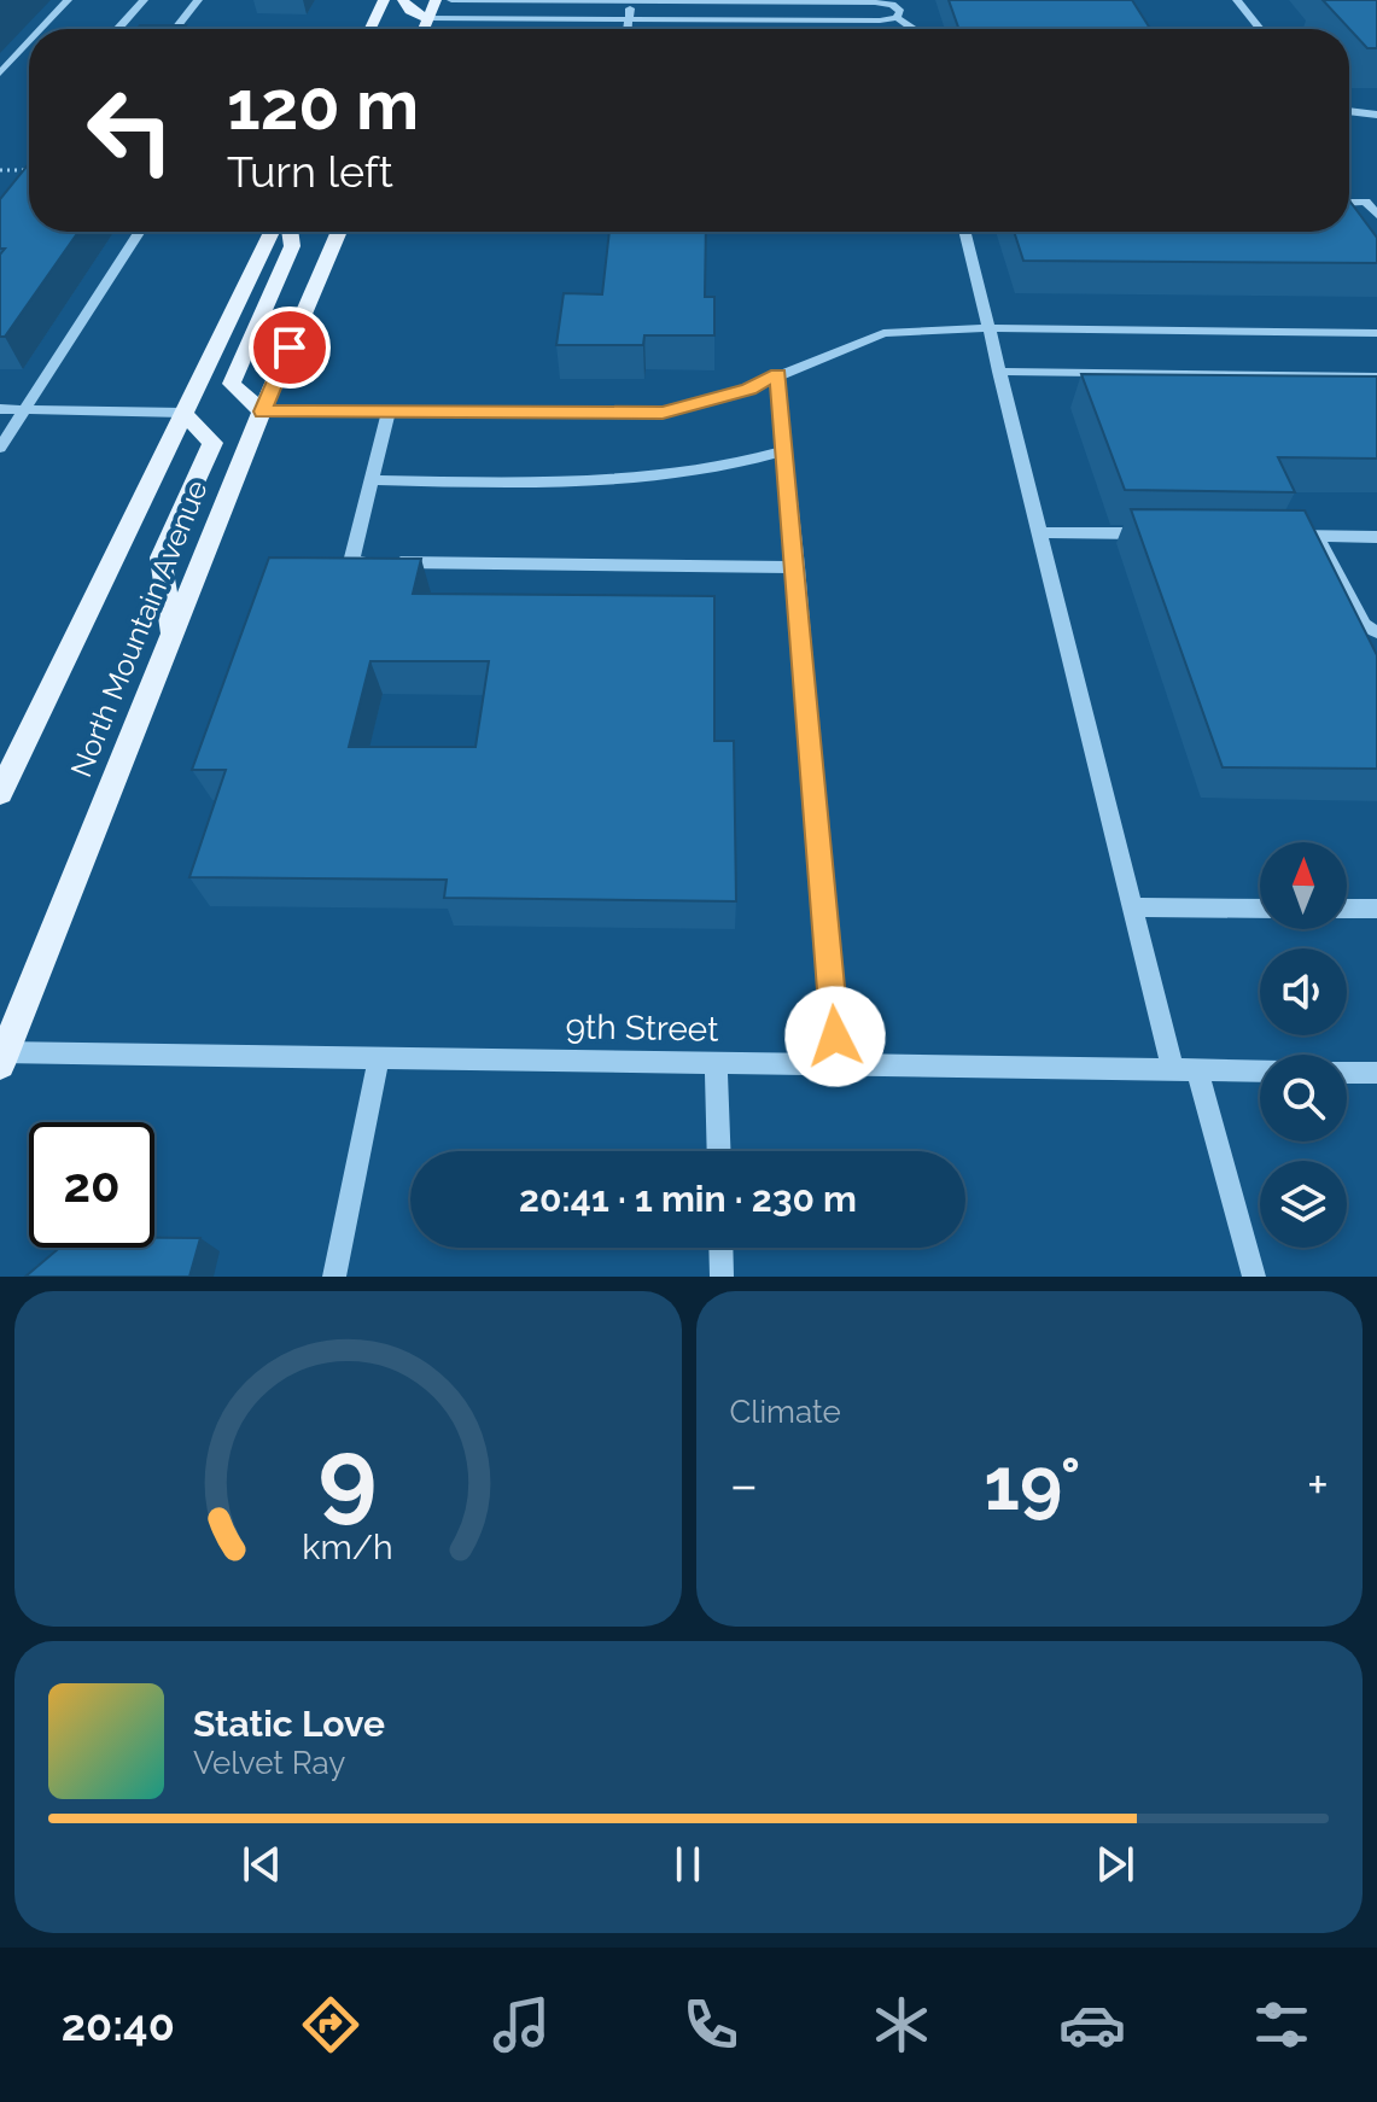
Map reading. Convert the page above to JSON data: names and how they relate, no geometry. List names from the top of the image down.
{
  "streets": {
    "main road": ["North Mountain Avenue"],
    "street": ["9th Street"]
  },
  "crossings": [
    ["North Mountain Avenue", "9th Street"]
  ],
  "north": "top",
  "page": {
    "turn": ["120 m", "Turn left"],
    "limit": "20",
    "trip": "20:41 · 1 min · 230 m",
    "tile": "Climate",
    "heat": ["−", "19°", "+"],
    "song": ["Static Love", "Velvet Ray"],
    "tabs": "20:40",
    "gauge": ["9", "km/h"]
  }
}
